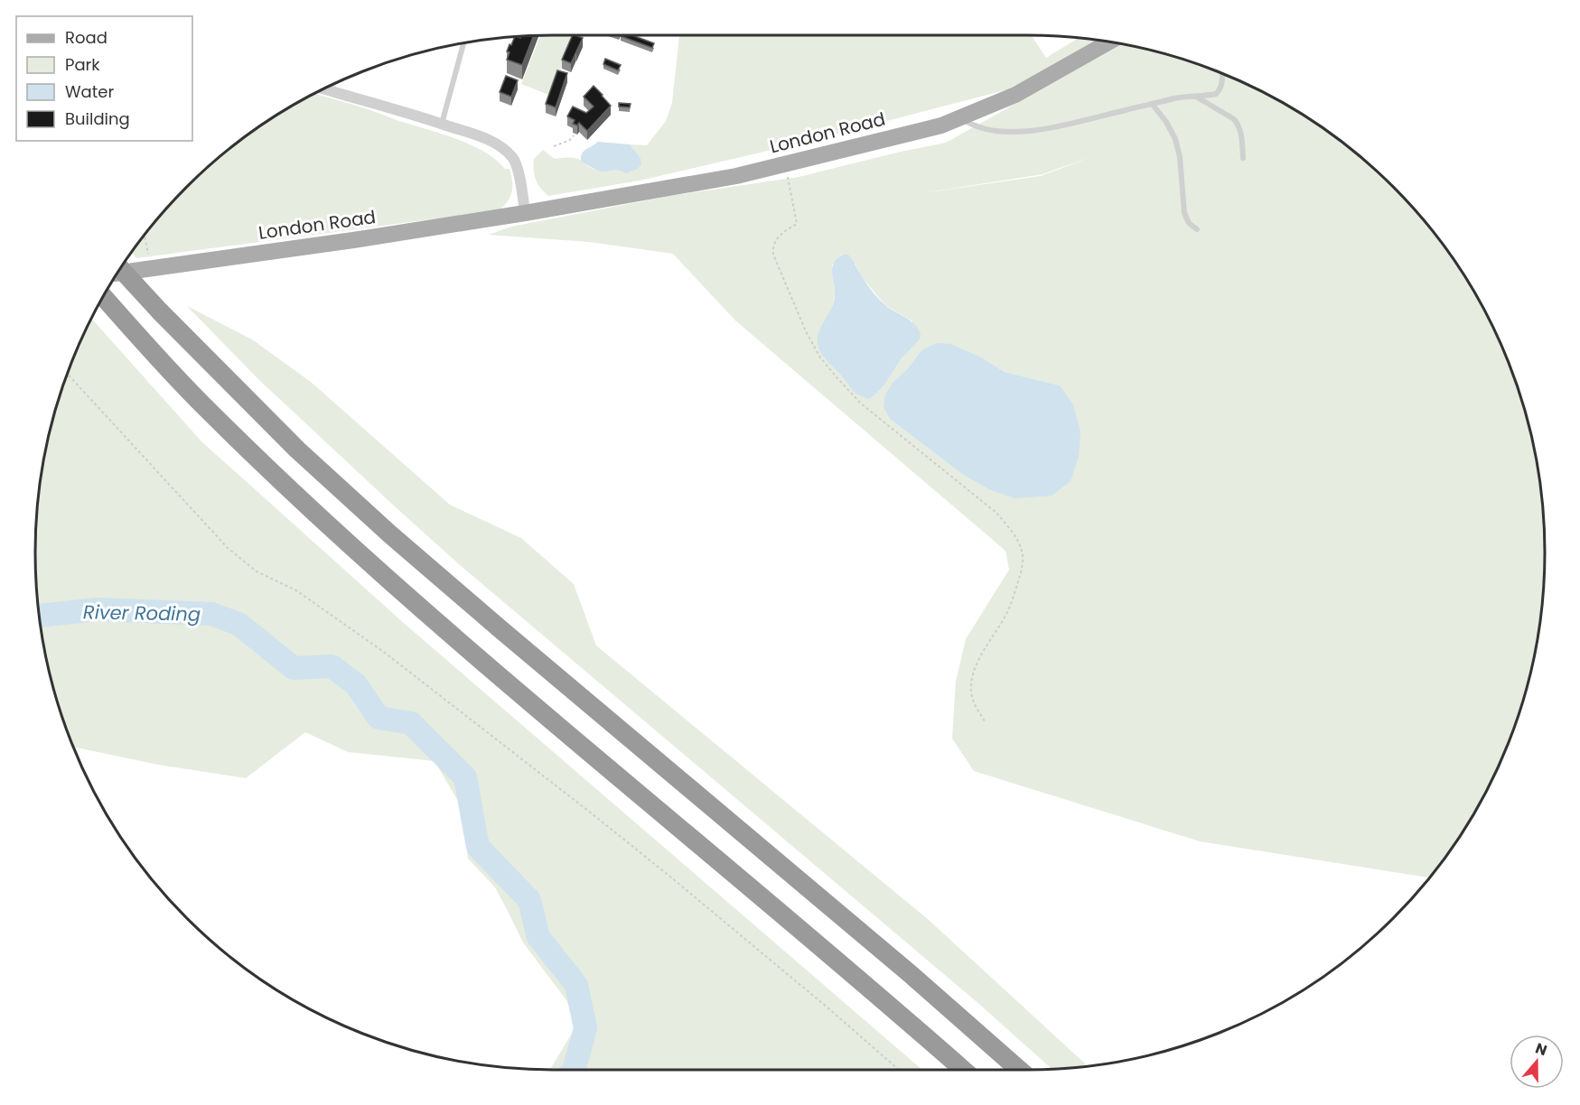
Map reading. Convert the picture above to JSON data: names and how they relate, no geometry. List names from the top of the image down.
{
  "streets": {
    "main road": ["London Road"]
  },
  "water": ["River Roding"],
  "legend": [
    "Road",
    "Park",
    "Water",
    "Building"
  ],
  "north": "top"
}
